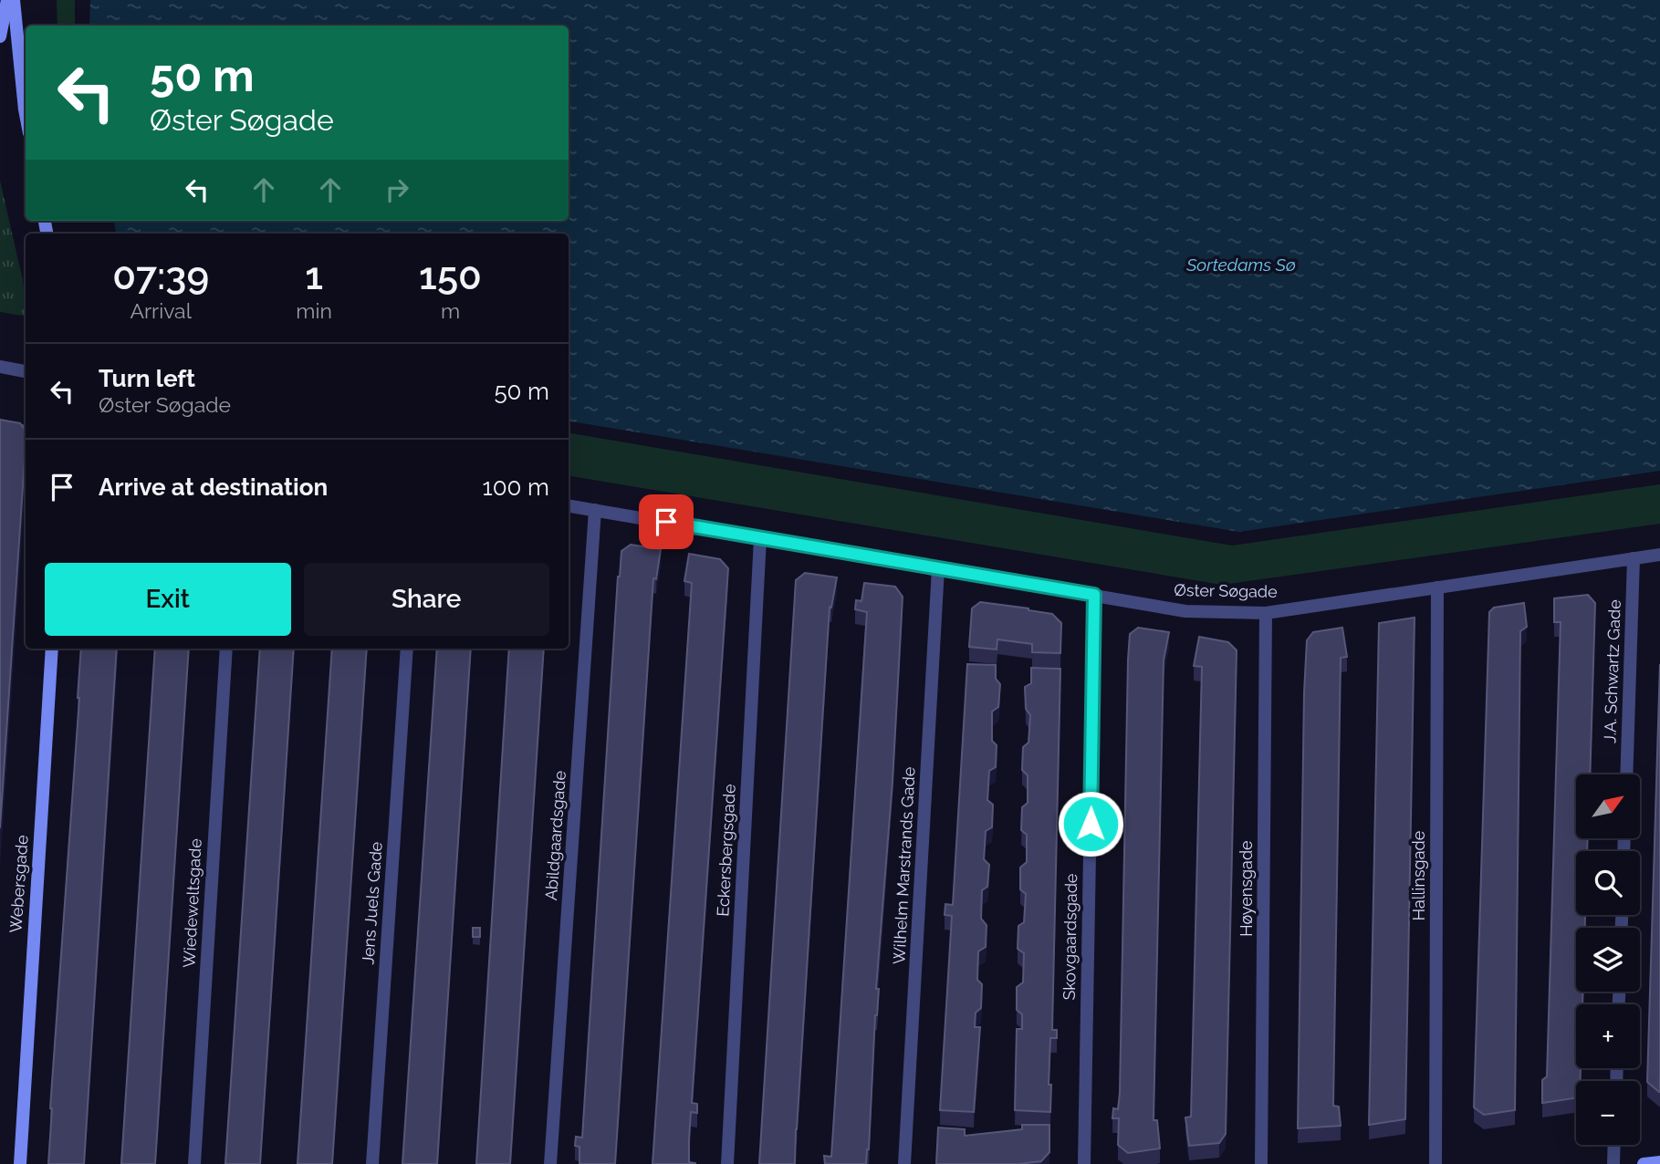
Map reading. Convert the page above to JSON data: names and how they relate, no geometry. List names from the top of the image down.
{
  "streets": {
    "street": [
      "Øster Søgade",
      "J.A. Schwartz Gade",
      "Abildgaardsgade",
      "Eckersbergsgade",
      "Wilhelm Marstrands Gade",
      "Hallinsgade",
      "Webersgade",
      "Høyensgade",
      "Wiedeweltsgade",
      "Jens Juels Gade",
      "Skovgaardsgade"
    ]
  },
  "crossings": [
    ["Øster Søgade", "J.A. Schwartz Gade"],
    ["Øster Søgade", "Abildgaardsgade"],
    ["Øster Søgade", "Eckersbergsgade"],
    ["Øster Søgade", "Wilhelm Marstrands Gade"],
    ["Øster Søgade", "Hallinsgade"],
    ["Øster Søgade", "Høyensgade"],
    ["Øster Søgade", "Skovgaardsgade"]
  ],
  "water": ["Sortedams Sø"],
  "north": "top right",
  "page": {
    "turn": ["50 m", "Øster Søgade"],
    "eta": [
      "07:39",
      "Arrival",
      "1",
      "min",
      "150",
      "m"
    ],
    "list": [
      {
        "name": "Turn left",
        "note": "Øster Søgade",
        "value": "50 m"
      },
      {
        "name": "Arrive at destination",
        "value": "100 m"
      }
    ],
    "buttons": ["Exit", "Share"],
    "map_buttons": ["+", "−"]
  }
}
